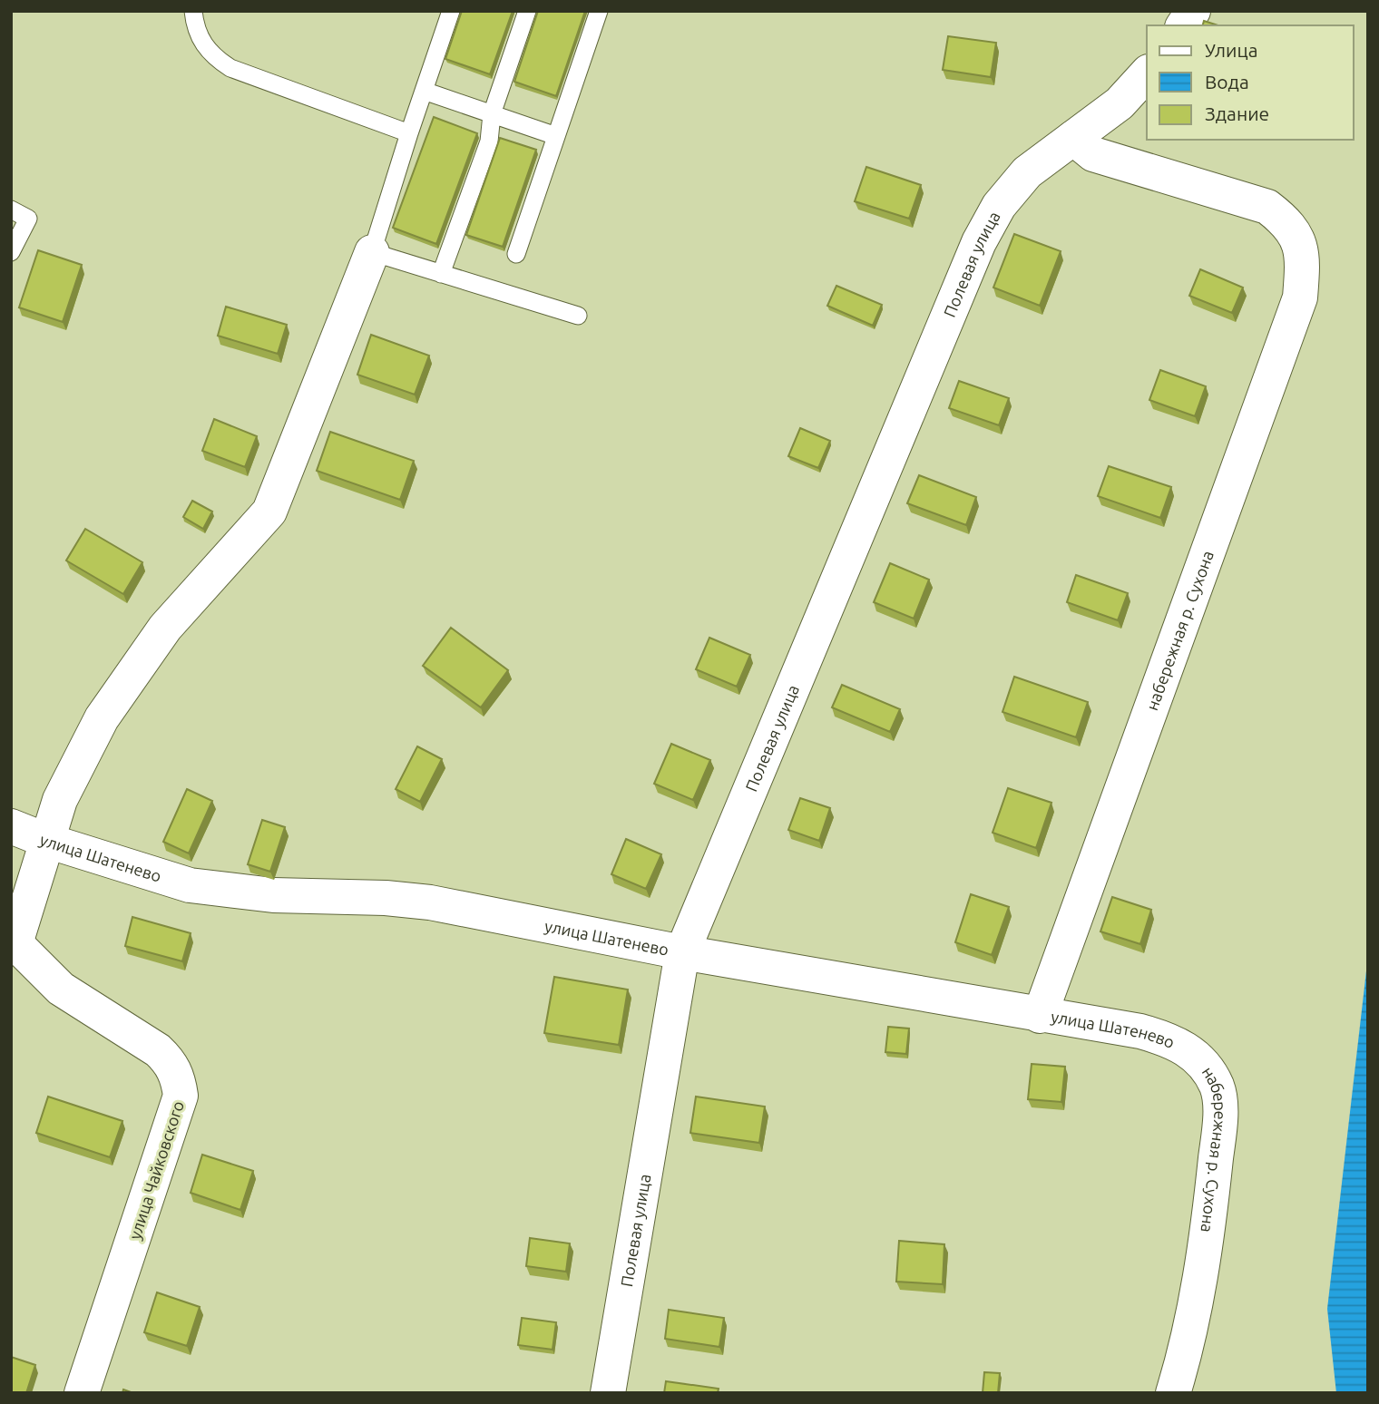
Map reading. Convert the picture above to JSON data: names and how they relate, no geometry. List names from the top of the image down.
{
  "streets": {
    "street": [
      "Полевая улица",
      "набережная р. Сухона",
      "улица Шатенево",
      "улица Чайковского"
    ]
  },
  "crossings": [
    ["Полевая улица", "набережная р. Сухона"],
    ["Полевая улица", "улица Шатенево"],
    ["набережная р. Сухона", "улица Шатенево"]
  ],
  "legend": ["Улица", "Вода", "Здание"]
}
